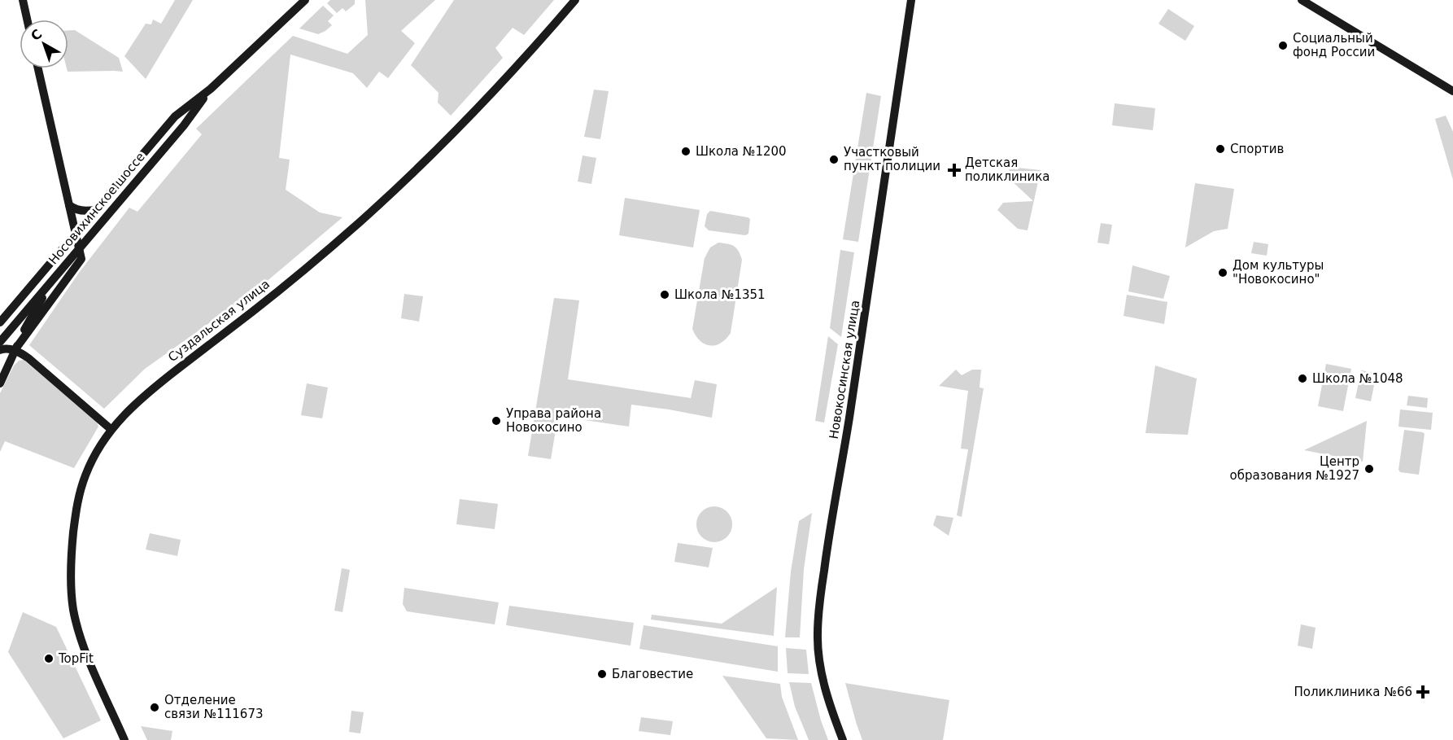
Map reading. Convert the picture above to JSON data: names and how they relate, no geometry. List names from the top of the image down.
{
  "streets": {
    "street": ["Носовихинское шоссе", "Суздальская улица", "Новокосинская улица"]
  },
  "places": {
    "other": [
      "Социальный фонд России",
      "Спортив",
      "Школа №1200",
      "Участковый пункт полиции",
      "Дом культуры \"Новокосино\"",
      "Школа №1351",
      "Школа №1048",
      "Управа района Новокосино",
      "Центр образования №1927",
      "TopFit",
      "Благовестие",
      "Отделение связи №111673"
    ],
    "health": ["Детская поликлиника", "Поликлиника №66"]
  },
  "north": "top left"
}
